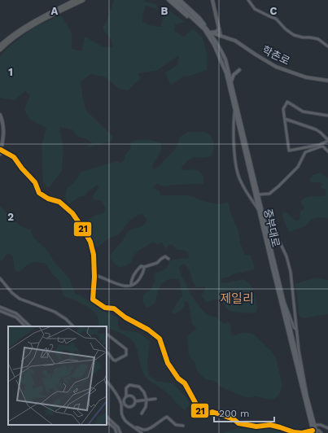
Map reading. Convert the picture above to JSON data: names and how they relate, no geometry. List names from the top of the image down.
{
  "streets": {
    "main road": ["중부대로"],
    "street": ["학촌로"]
  },
  "districts": ["제일리"],
  "lines": ["transit line 21"],
  "scale_bar": "200 m",
  "grid": {
    "columns": ["A", "B", "C"],
    "rows": ["1", "2"]
  }
}
